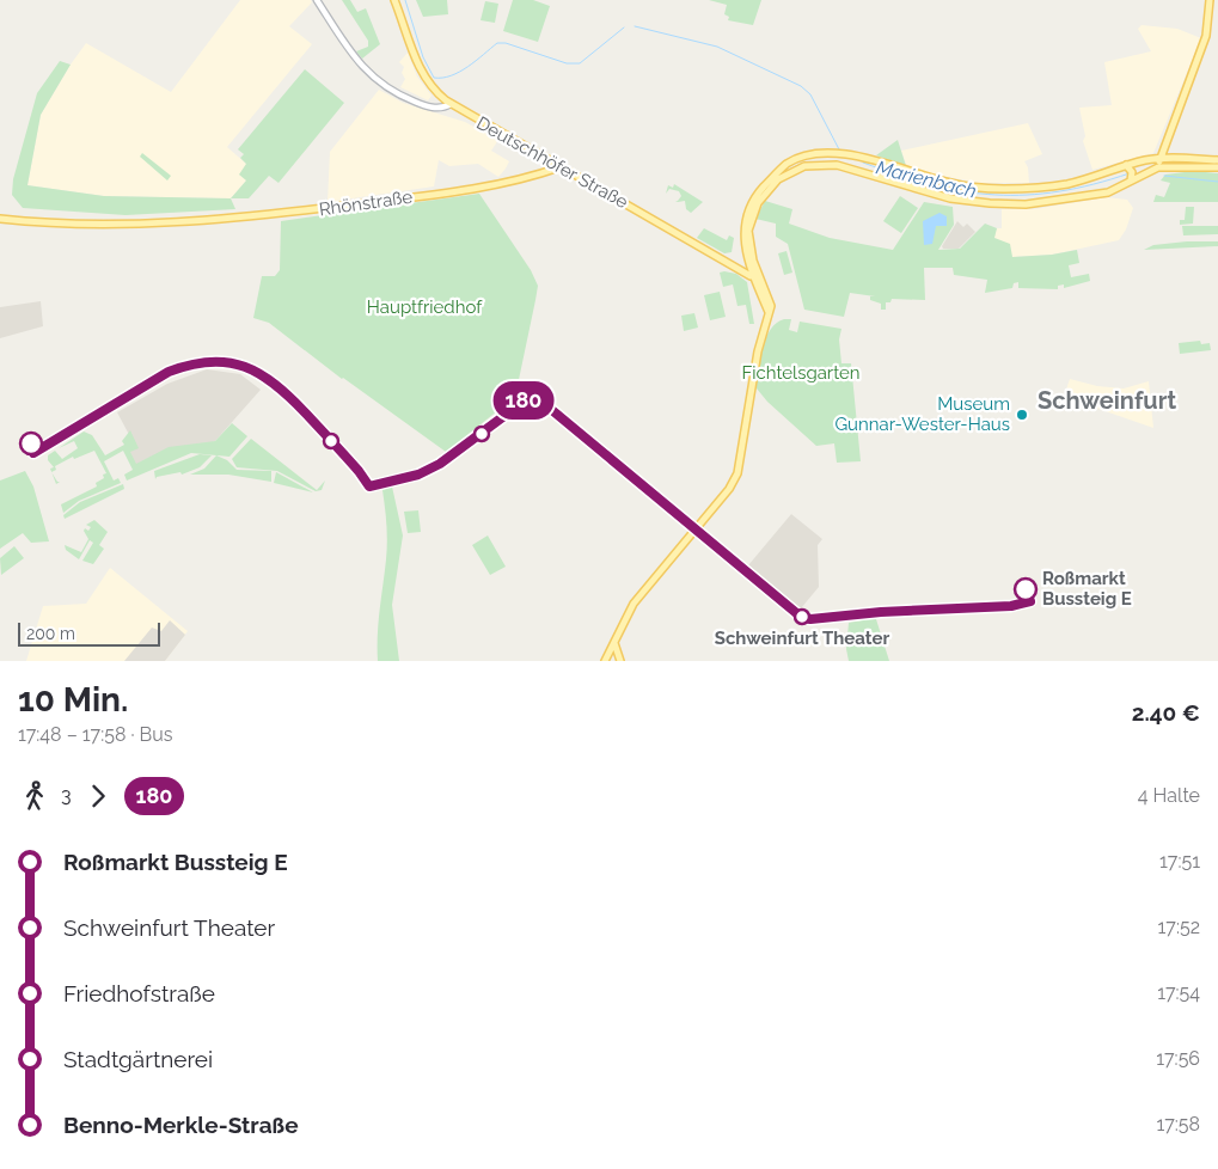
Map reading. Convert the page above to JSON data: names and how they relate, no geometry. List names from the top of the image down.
{
  "streets": {
    "main road": ["Deutschhöfer Straße", "Rhönstraße"]
  },
  "crossings": [
    ["Deutschhöfer Straße", "Rhönstraße"]
  ],
  "districts": ["Schweinfurt"],
  "water": ["Marienbach"],
  "parks": ["Hauptfriedhof", "Fichtelsgarten"],
  "places": ["Museum Gunnar-Wester-Haus", "Roßmarkt Bussteig E", "Schweinfurt Theater"],
  "lines": ["bus line 180"],
  "scale_bar": "200 m",
  "page": {
    "on_map": "180",
    "scale": "200 m",
    "heading": ["10 Min.", "17:48 – 17:58 · Bus", "2.40 €"],
    "legs": ["3", "180", "4 Halte"],
    "list": [
      {
        "name": "Roßmarkt Bussteig E",
        "value": "17:51"
      },
      {
        "name": "Schweinfurt Theater",
        "value": "17:52"
      },
      {
        "name": "Friedhofstraße",
        "value": "17:54"
      },
      {
        "name": "Stadtgärtnerei",
        "value": "17:56"
      },
      {
        "name": "Benno-Merkle-Straße",
        "value": "17:58"
      }
    ]
  }
}
